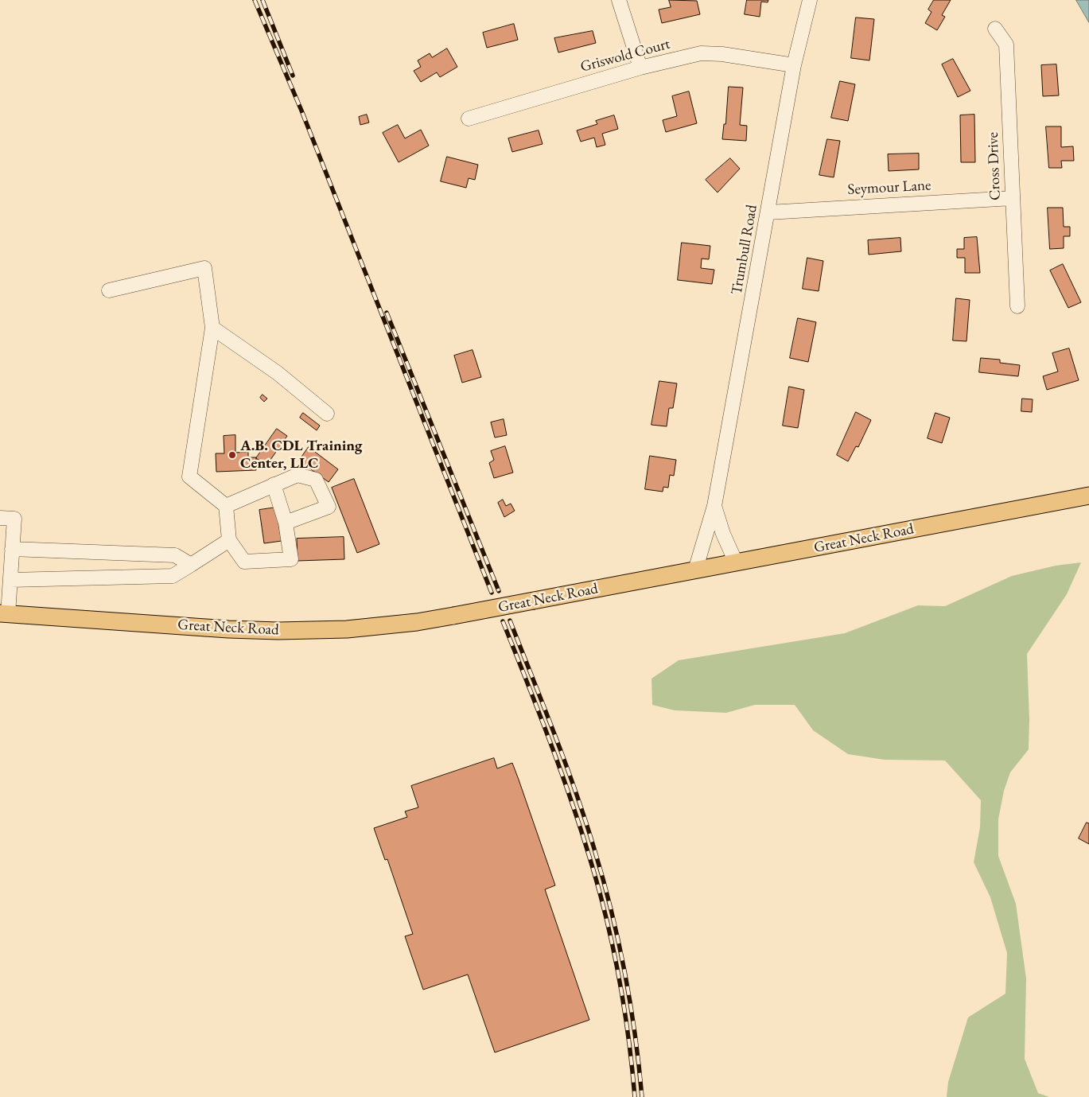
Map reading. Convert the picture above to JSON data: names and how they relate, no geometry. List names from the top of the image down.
{
  "streets": {
    "main road": ["Great Neck Road"],
    "street": [
      "Griswold Court",
      "Cross Drive",
      "Seymour Lane",
      "Trumbull Road"
    ]
  },
  "crossings": [
    ["Griswold Court", "Trumbull Road"],
    ["Cross Drive", "Seymour Lane"],
    ["Seymour Lane", "Trumbull Road"],
    ["Trumbull Road", "Great Neck Road"]
  ],
  "places": ["A.B. CDL Training Center, LLC"]
}
